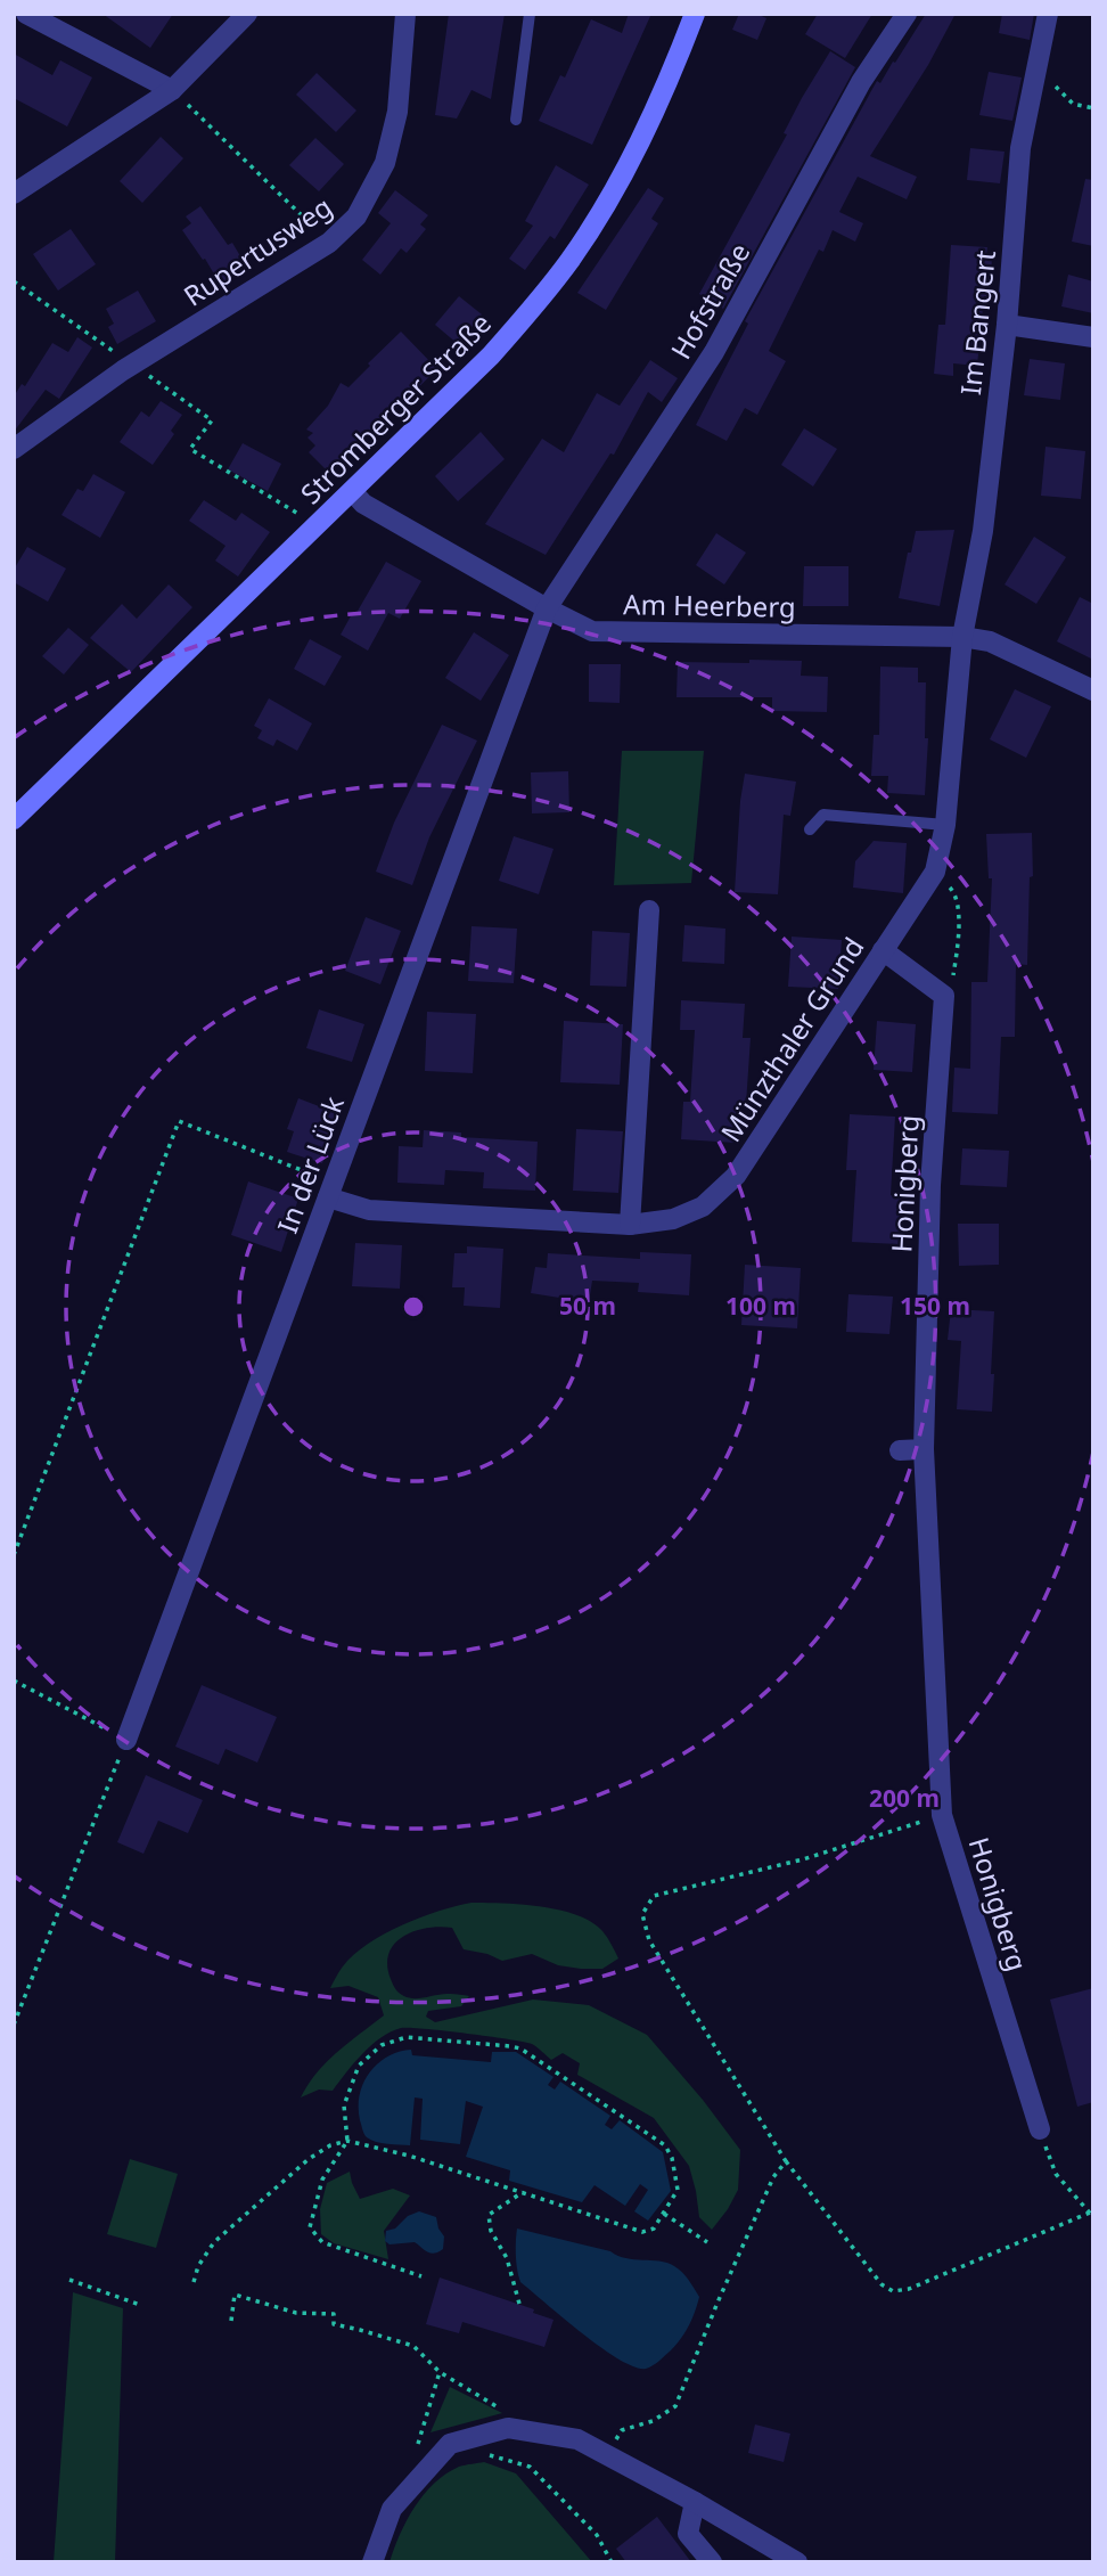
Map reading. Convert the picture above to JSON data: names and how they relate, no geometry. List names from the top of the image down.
{
  "streets": {
    "main road": ["Stromberger Straße"],
    "street": [
      "Rupertusweg",
      "Hofstraße",
      "Im Bangert",
      "Am Heerberg",
      "Münzthaler Grund",
      "In der Lück",
      "Honigberg"
    ]
  },
  "crossings": [
    ["Hofstraße", "Am Heerberg"],
    ["Hofstraße", "In der Lück"],
    ["Im Bangert", "Am Heerberg"],
    ["Im Bangert", "Münzthaler Grund"],
    ["Stromberger Straße", "Am Heerberg"],
    ["Am Heerberg", "Münzthaler Grund"],
    ["Am Heerberg", "In der Lück"],
    ["Münzthaler Grund", "In der Lück"]
  ],
  "rings": [
    "50 m",
    "100 m",
    "150 m",
    "200 m"
  ]
}
